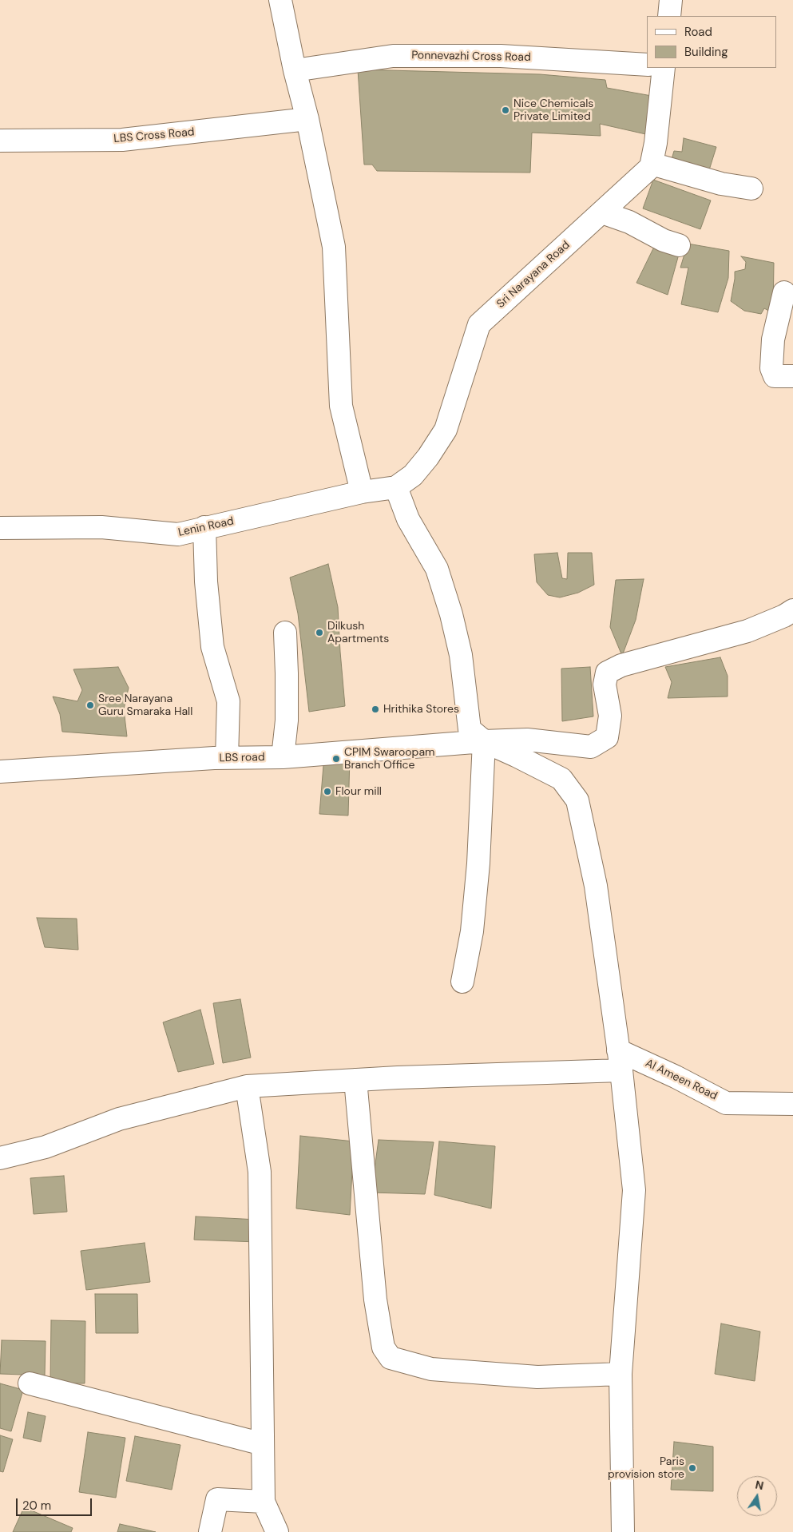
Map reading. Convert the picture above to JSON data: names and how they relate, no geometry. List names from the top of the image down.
{
  "streets": {
    "street": [
      "Ponnevazhi Cross Road",
      "LBS Cross Road",
      "Sri Narayana Road",
      "Lenin Road",
      "LBS road",
      "Al Ameen Road"
    ]
  },
  "crossings": [
    ["Sri Narayana Road", "Lenin Road"]
  ],
  "places": [
    "Nice Chemicals Private Limited",
    "Dilkush Apartments",
    "Sree Narayana Guru Smaraka Hall",
    "Hrithika Stores",
    "CPIM Swaroopam Branch Office",
    "Flour mill",
    "Paris provision store"
  ],
  "legend": ["Road", "Building"],
  "scale_bar": "20 m",
  "north": "top"
}
